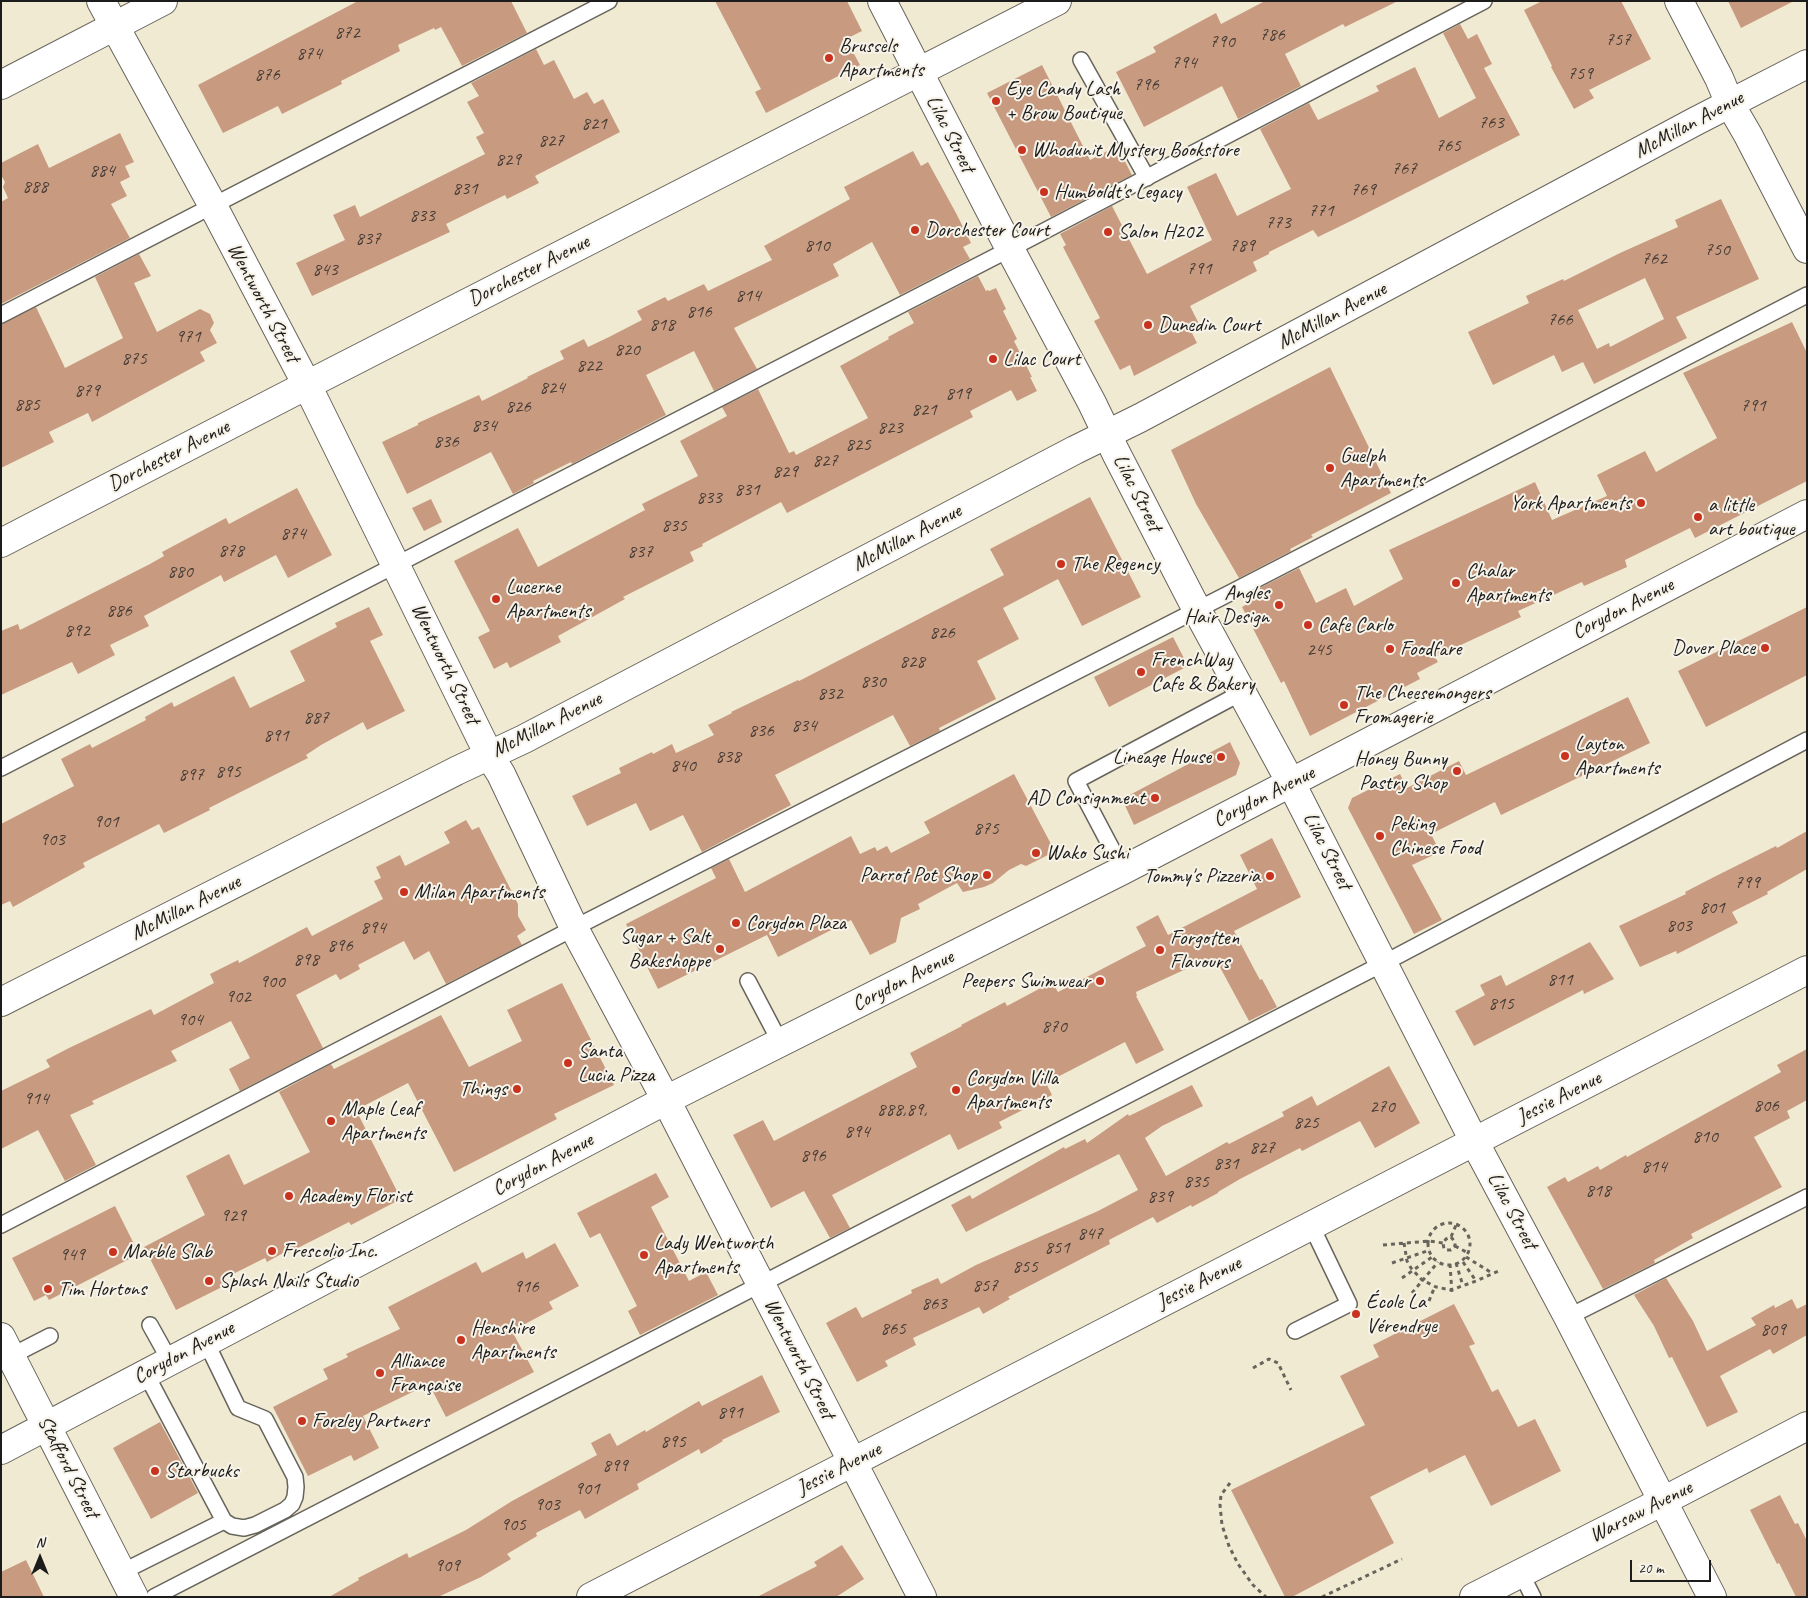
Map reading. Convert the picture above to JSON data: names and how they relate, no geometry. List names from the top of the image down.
{
  "streets": {
    "street": [
      "McMillan Avenue",
      "Lilac Street",
      "Dorchester Avenue",
      "Wentworth Street",
      "Corydon Avenue",
      "Jessie Avenue",
      "Stafford Street",
      "Warsaw Avenue"
    ]
  },
  "crossings": [
    ["McMillan Avenue", "Lilac Street"],
    ["McMillan Avenue", "Wentworth Street"],
    ["Lilac Street", "Dorchester Avenue"],
    ["Lilac Street", "Corydon Avenue"],
    ["Lilac Street", "Jessie Avenue"],
    ["Lilac Street", "Warsaw Avenue"],
    ["Dorchester Avenue", "Wentworth Street"],
    ["Wentworth Street", "Corydon Avenue"],
    ["Wentworth Street", "Jessie Avenue"],
    ["Corydon Avenue", "Stafford Street"]
  ],
  "places": [
    "Brussels Apartments",
    "Eye Candy Lash + Brow Boutique",
    "Whodunit Mystery Bookstore",
    "Humboldt's Legacy",
    "Dorchester Court",
    "Salon H202",
    "Dunedin Court",
    "Lilac Court",
    "Guelph Apartments",
    "York Apartments",
    "a little art boutique",
    "The Regency",
    "Chalar Apartments",
    "Lucerne Apartments",
    "Angles Hair Design",
    "Cafe Carlo",
    "Dover Place",
    "Foodfare",
    "FrenchWay Cafe & Bakery",
    "The Cheesemongers Fromagerie",
    "Layton Apartments",
    "Lineage House",
    "Honey Bunny Pastry Shop",
    "AD Consignment",
    "Peking Chinese Food",
    "Wako Sushi",
    "Parrot Pot Shop",
    "Tommy's Pizzeria",
    "Milan Apartments",
    "Corydon Plaza",
    "Sugar + Salt Bakeshoppe",
    "Forgotten Flavours",
    "Peepers Swimwear",
    "Santa Lucia Pizza",
    "Things",
    "Corydon Villa Apartments",
    "Maple Leaf Apartments",
    "Academy Florist",
    "Frescolio Inc.",
    "Marble Slab",
    "Lady Wentworth Apartments",
    "Splash Nails Studio",
    "Tim Hortons",
    "École La Vérendrye",
    "Henshire Apartments",
    "Alliance Française",
    "Forzley Partners",
    "Starbucks"
  ],
  "house_numbers": [
    "872",
    "786",
    "757",
    "790",
    "874",
    "794",
    "759",
    "876",
    "796",
    "763",
    "821",
    "827",
    "765",
    "829",
    "767",
    "884",
    "888",
    "831",
    "769",
    "771",
    "833",
    "773",
    "837",
    "810",
    "789",
    "750",
    "762",
    "791",
    "843",
    "814",
    "816",
    "766",
    "818",
    "971",
    "820",
    "875",
    "822",
    "824",
    "879",
    "819",
    "885",
    "791",
    "826",
    "821",
    "834",
    "823",
    "836",
    "825",
    "827",
    "829",
    "831",
    "833",
    "835",
    "874",
    "878",
    "837",
    "880",
    "886",
    "892",
    "826",
    "245",
    "828",
    "830",
    "832",
    "887",
    "834",
    "836",
    "891",
    "838",
    "840",
    "895",
    "897",
    "901",
    "875",
    "903",
    "799",
    "801",
    "803",
    "894",
    "896",
    "898",
    "811",
    "900",
    "902",
    "815",
    "904",
    "870",
    "914",
    "806",
    "270",
    "888,89,",
    "825",
    "894",
    "810",
    "827",
    "896",
    "831",
    "814",
    "835",
    "818",
    "839",
    "929",
    "847",
    "851",
    "949",
    "855",
    "857",
    "916",
    "863",
    "865",
    "809",
    "891",
    "895",
    "899",
    "901",
    "903",
    "905",
    "909"
  ],
  "scale_bar": "20 m",
  "north": "top"
}
